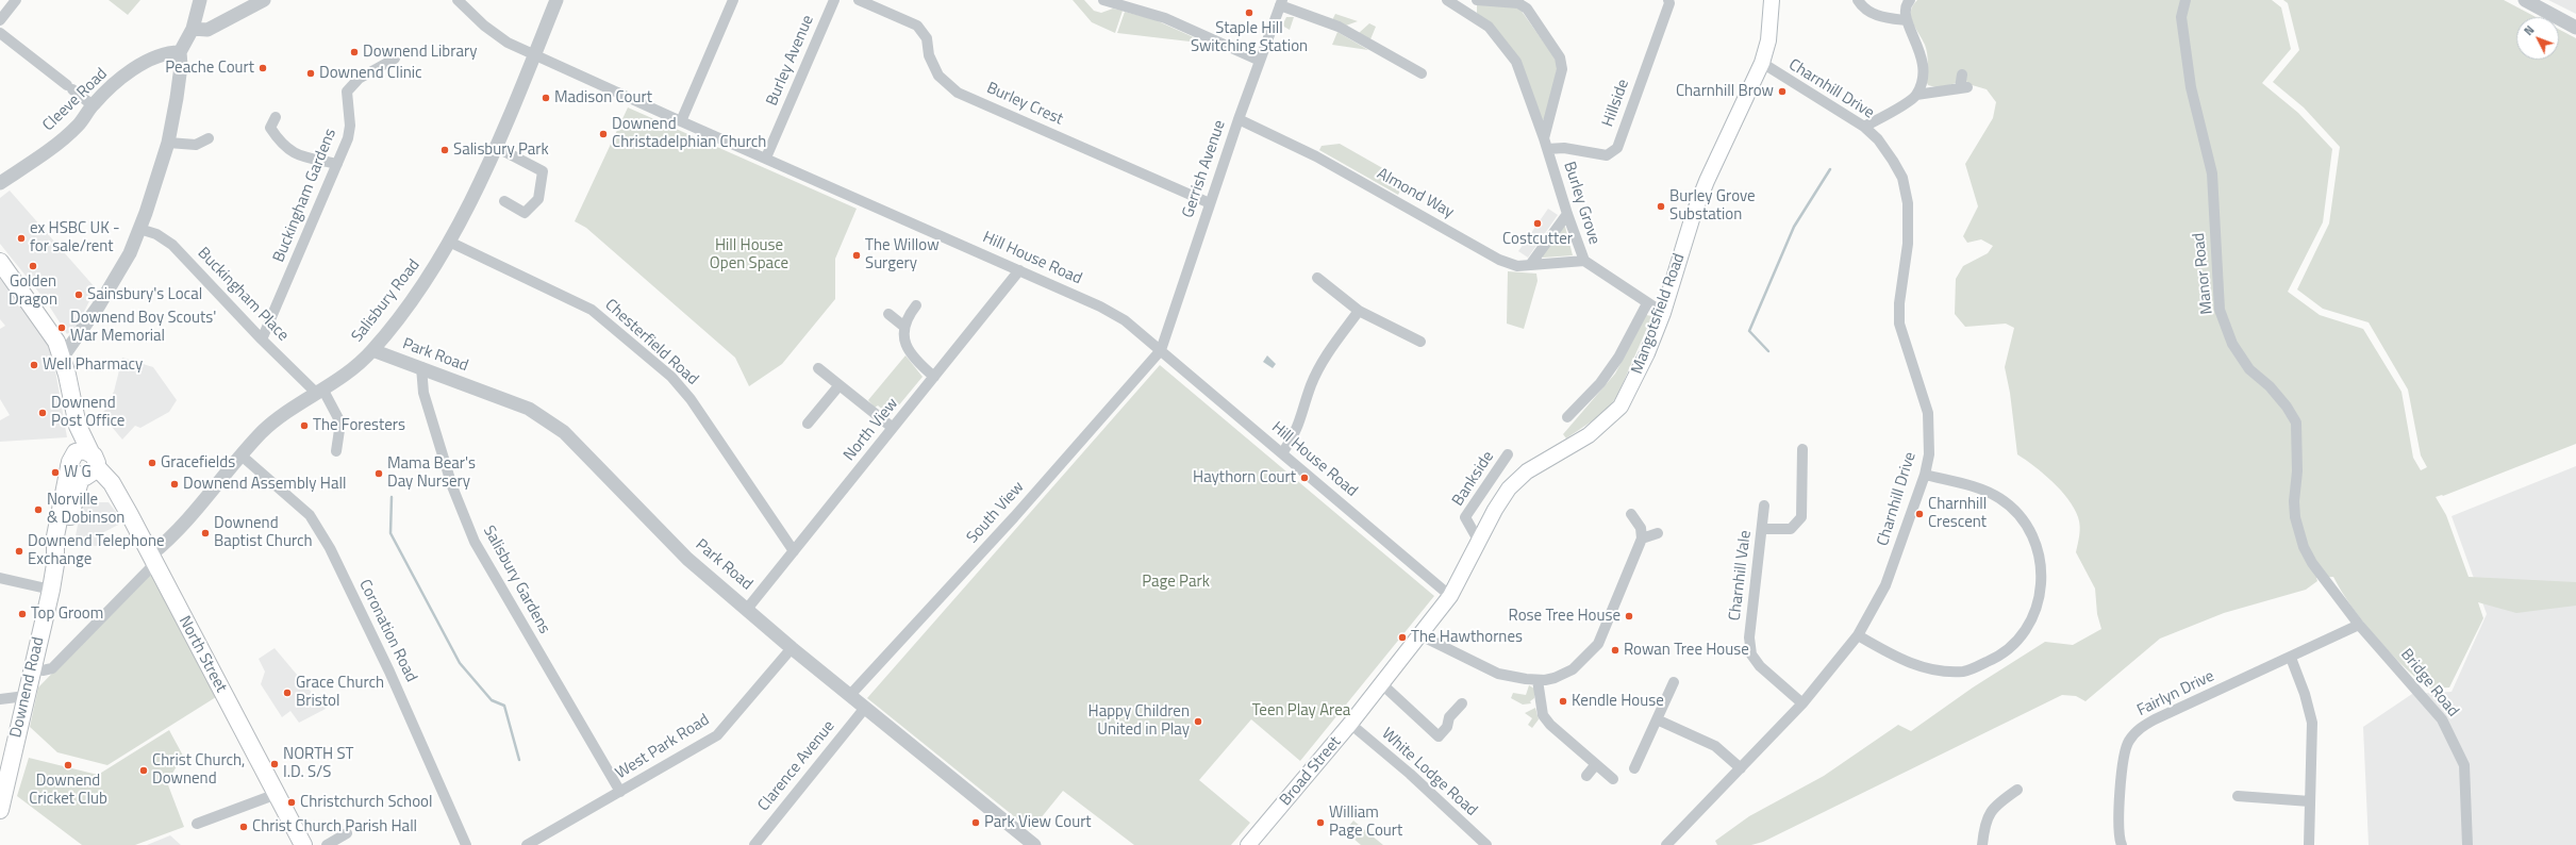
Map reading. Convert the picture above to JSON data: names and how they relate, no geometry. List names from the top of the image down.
{
  "streets": {
    "main road": [
      "Mangotsfield Road",
      "North Street",
      "Downend Road",
      "Broad Street"
    ],
    "street": [
      "Burley Avenue",
      "Charnhill Drive",
      "Cleeve Road",
      "Hillside",
      "Burley Crest",
      "Gerrish Avenue",
      "Almond Way",
      "Buckingham Gardens",
      "Burley Grove",
      "Hill House Road",
      "Manor Road",
      "Buckingham Place",
      "Salisbury Road",
      "Chesterfield Road",
      "Park Road",
      "North View",
      "Bankside",
      "South View",
      "Charnhill Vale",
      "Salisbury Gardens",
      "Coronation Road",
      "Bridge Road",
      "Fairlyn Drive",
      "West Park Road",
      "Clarence Avenue",
      "White Lodge Road"
    ]
  },
  "crossings": [
    ["Burley Avenue", "Hill House Road"],
    ["Charnhill Drive", "Mangotsfield Road"],
    ["Charnhill Drive", "Charnhill Vale"],
    ["Hillside", "Burley Grove"],
    ["Burley Crest", "Gerrish Avenue"],
    ["Gerrish Avenue", "Almond Way"],
    ["Gerrish Avenue", "Hill House Road"],
    ["Gerrish Avenue", "South View"],
    ["Almond Way", "Burley Grove"],
    ["Buckingham Gardens", "Buckingham Place"],
    ["Burley Grove", "Mangotsfield Road"],
    ["Hill House Road", "Salisbury Road"],
    ["Hill House Road", "Mangotsfield Road"],
    ["Hill House Road", "North View"],
    ["Hill House Road", "South View"],
    ["Hill House Road", "Broad Street"],
    ["Manor Road", "Bridge Road"],
    ["Manor Road", "Fairlyn Drive"],
    ["Buckingham Place", "Salisbury Road"],
    ["Salisbury Road", "Chesterfield Road"],
    ["Salisbury Road", "Park Road"],
    ["Salisbury Road", "Coronation Road"],
    ["Salisbury Road", "North Street"],
    ["Mangotsfield Road", "Bankside"],
    ["Mangotsfield Road", "Broad Street"],
    ["Chesterfield Road", "North View"],
    ["Park Road", "North View"],
    ["Park Road", "South View"],
    ["Park Road", "Salisbury Gardens"],
    ["Park Road", "West Park Road"],
    ["Park Road", "Clarence Avenue"],
    ["Salisbury Gardens", "West Park Road"],
    ["North Street", "Downend Road"],
    ["Bridge Road", "Fairlyn Drive"],
    ["Broad Street", "White Lodge Road"]
  ],
  "parks": ["Hill House Open Space", "Page Park", "Teen Play Area"],
  "places": [
    "Staple Hill Switching Station",
    "Downend Library",
    "Peache Court",
    "Downend Clinic",
    "Charnhill Brow",
    "Madison Court",
    "Downend Christadelphian Church",
    "Salisbury Park",
    "Burley Grove Substation",
    "Costcutter",
    "ex HSBC UK - for sale/rent",
    "The Willow Surgery",
    "Golden Dragon",
    "Sainsbury's Local",
    "Downend Boy Scouts' War Memorial",
    "Well Pharmacy",
    "Downend Post Office",
    "The Foresters",
    "Gracefields",
    "W G",
    "Mama Bear's Day Nursery",
    "Haythorn Court",
    "Downend Assembly Hall",
    "Norville & Dobinson",
    "Charnhill Crescent",
    "Downend Baptist Church",
    "Downend Telephone Exchange",
    "Top Groom",
    "Rose Tree House",
    "The Hawthornes",
    "Rowan Tree House",
    "Grace Church Bristol",
    "Kendle House",
    "Happy Children United in Play",
    "NORTH ST I.D. S/S",
    "Downend Cricket Club",
    "Christ Church, Downend",
    "Christchurch School",
    "Park View Court",
    "William Page Court",
    "Christ Church Parish Hall"
  ],
  "north": "top left"
}
